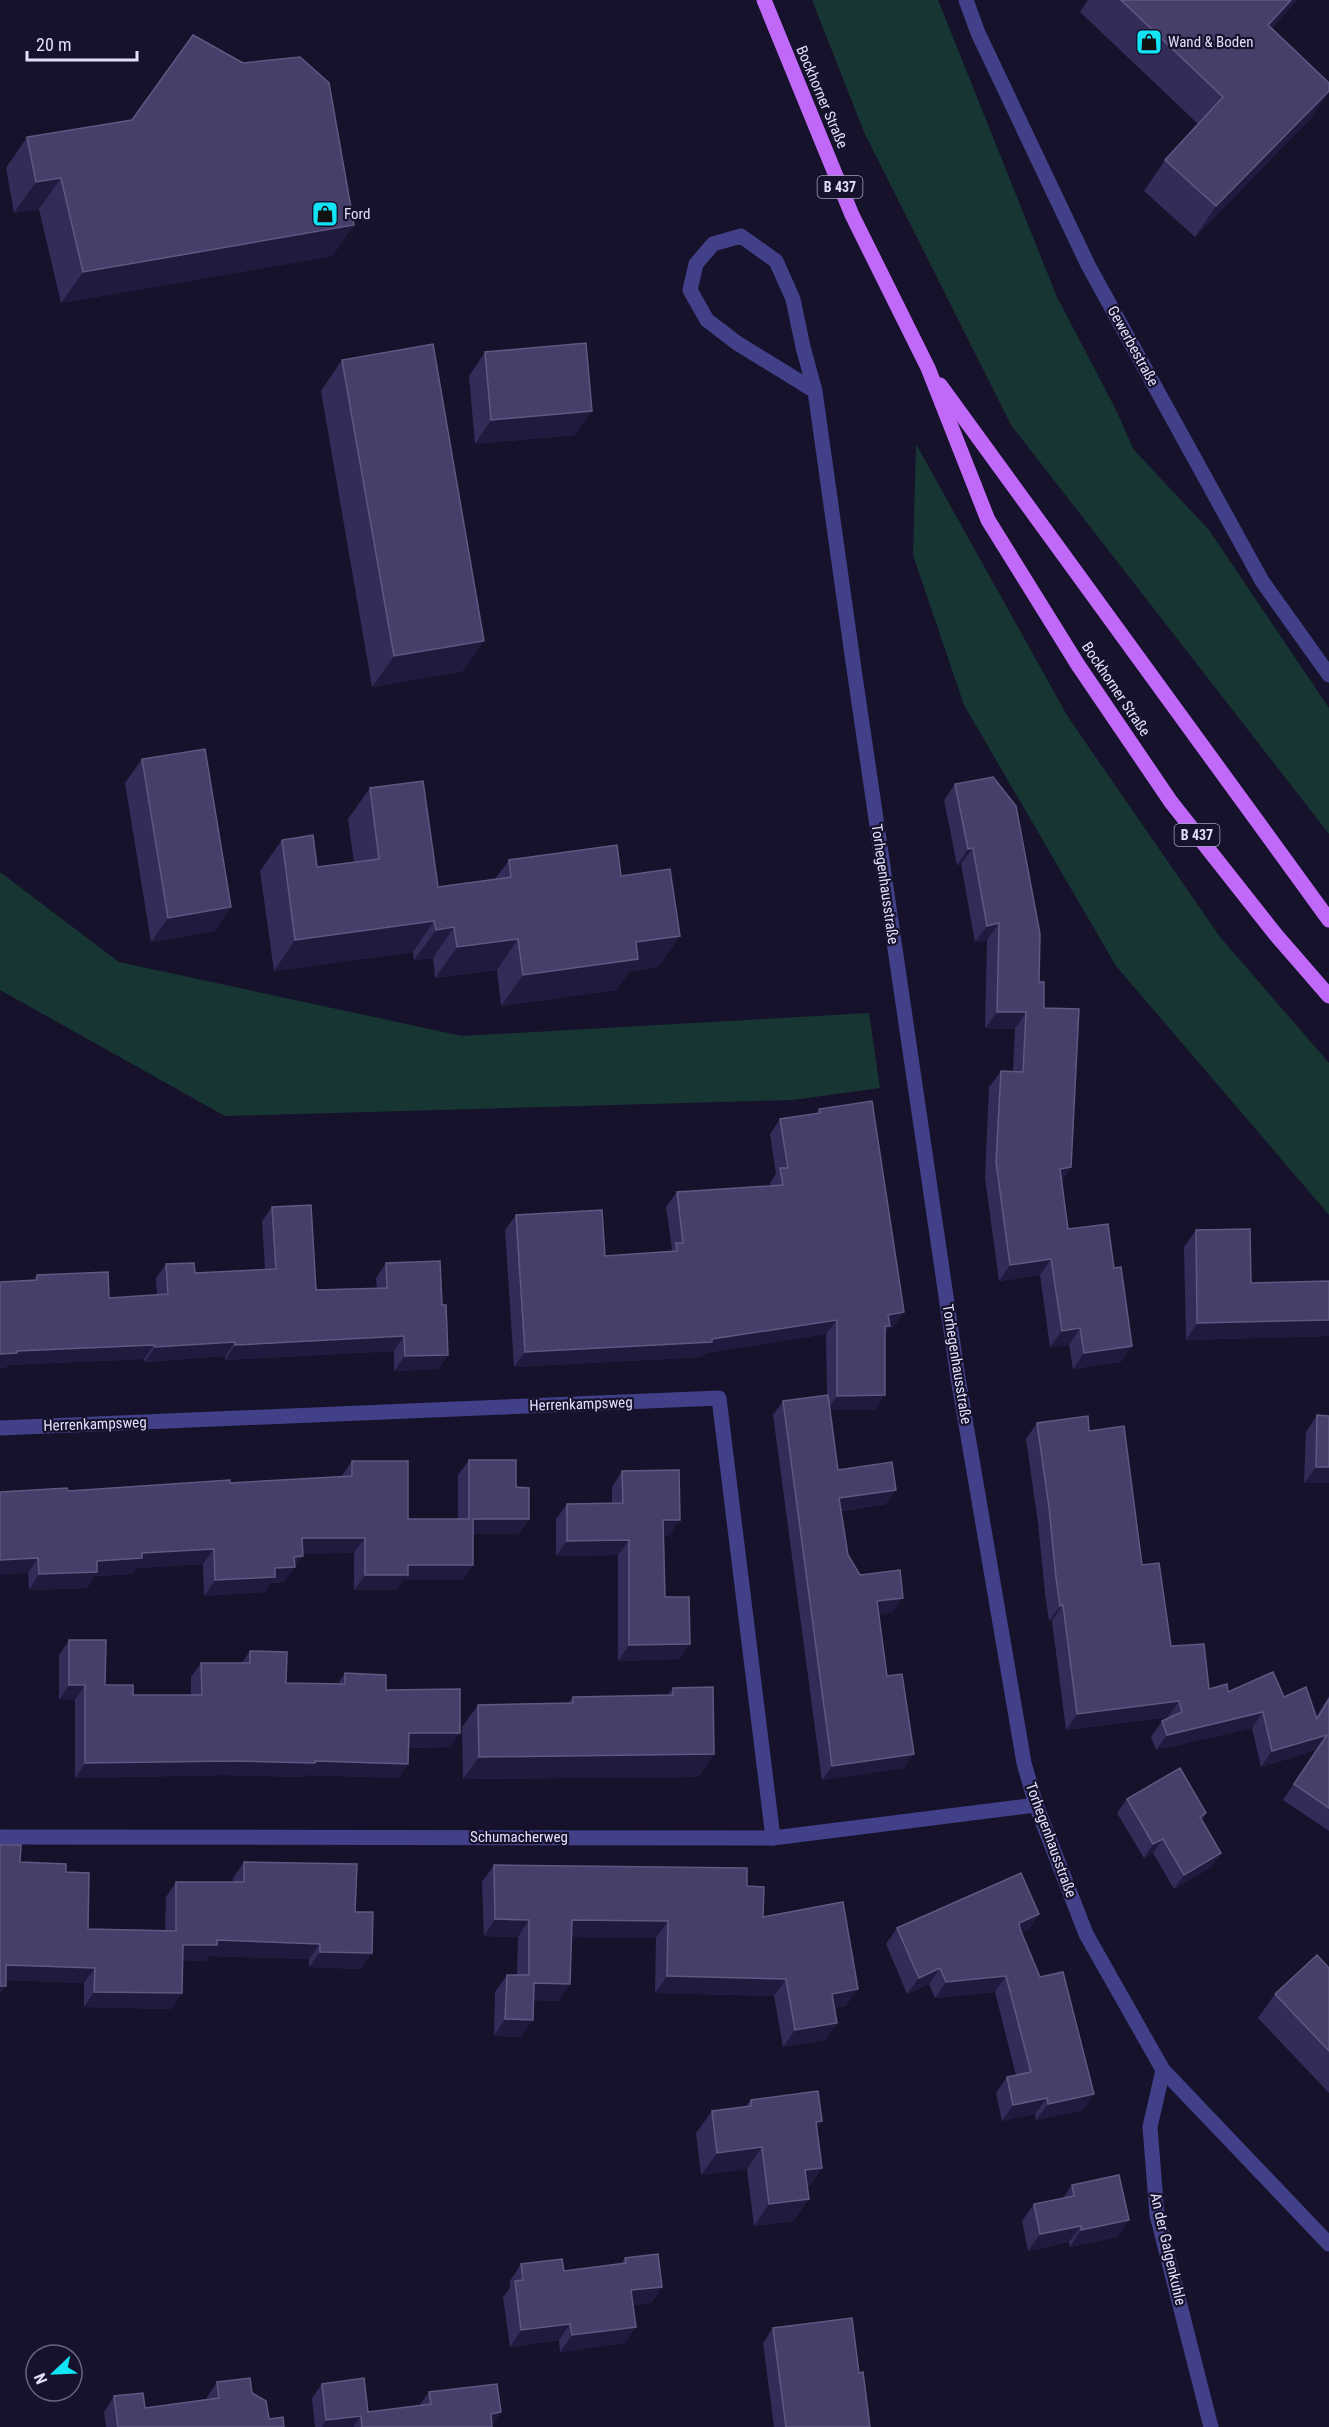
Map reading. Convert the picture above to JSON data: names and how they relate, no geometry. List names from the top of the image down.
{
  "streets": {
    "main road": ["Bockhorner Straße", "B 437"],
    "street": [
      "Gewerbestraße",
      "Torhegenhausstraße",
      "Herrenkampsweg",
      "Schumacherweg",
      "An der Galgenkuhle"
    ]
  },
  "crossings": [
    ["Torhegenhausstraße", "Schumacherweg"],
    ["Torhegenhausstraße", "An der Galgenkuhle"],
    ["Herrenkampsweg", "Schumacherweg"]
  ],
  "places": {
    "shop": ["Wand & Boden", "Ford"]
  },
  "scale_bar": "20 m",
  "north": "bottom left"
}
